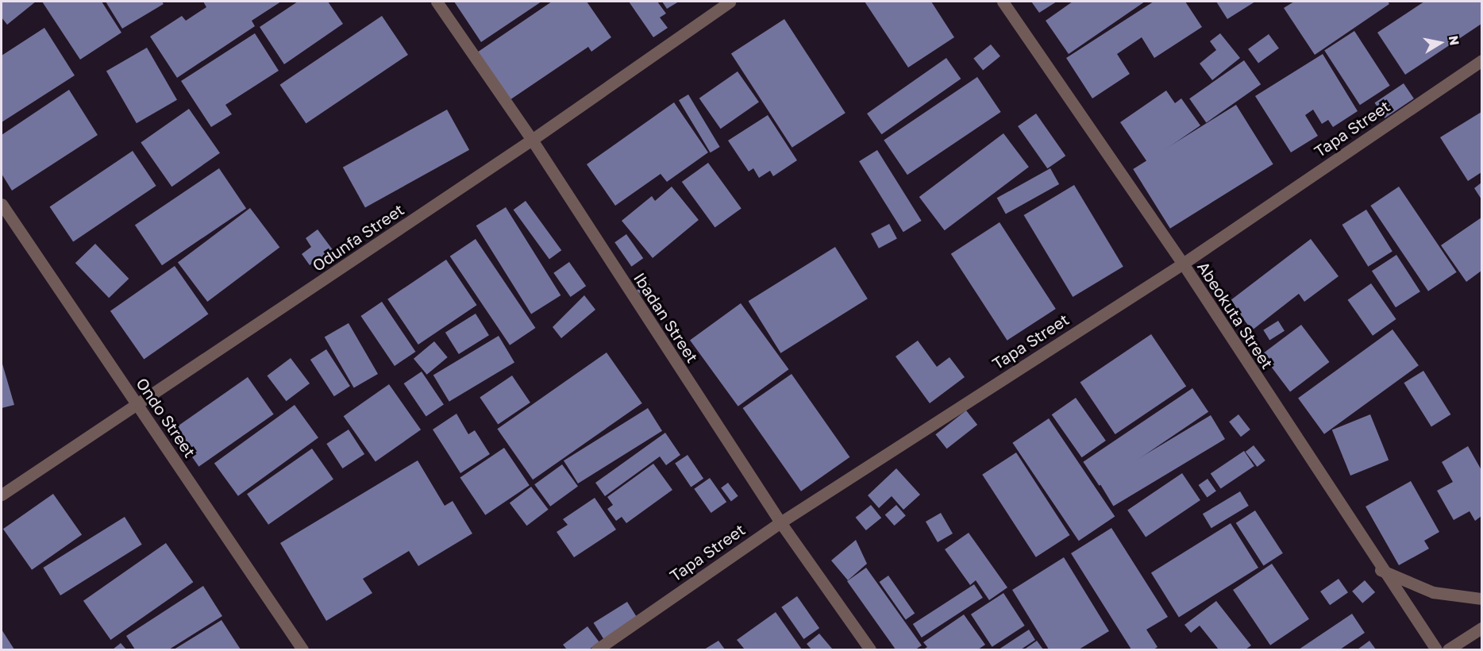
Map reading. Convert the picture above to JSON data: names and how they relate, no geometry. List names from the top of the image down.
{
  "streets": {
    "street": [
      "Tapa Street",
      "Odunfa Street",
      "Abeokuta Street",
      "Ibadan Street",
      "Ondo Street"
    ]
  },
  "crossings": [
    ["Tapa Street", "Abeokuta Street"],
    ["Tapa Street", "Ibadan Street"],
    ["Odunfa Street", "Ibadan Street"],
    ["Odunfa Street", "Ondo Street"]
  ],
  "north": "right"
}
